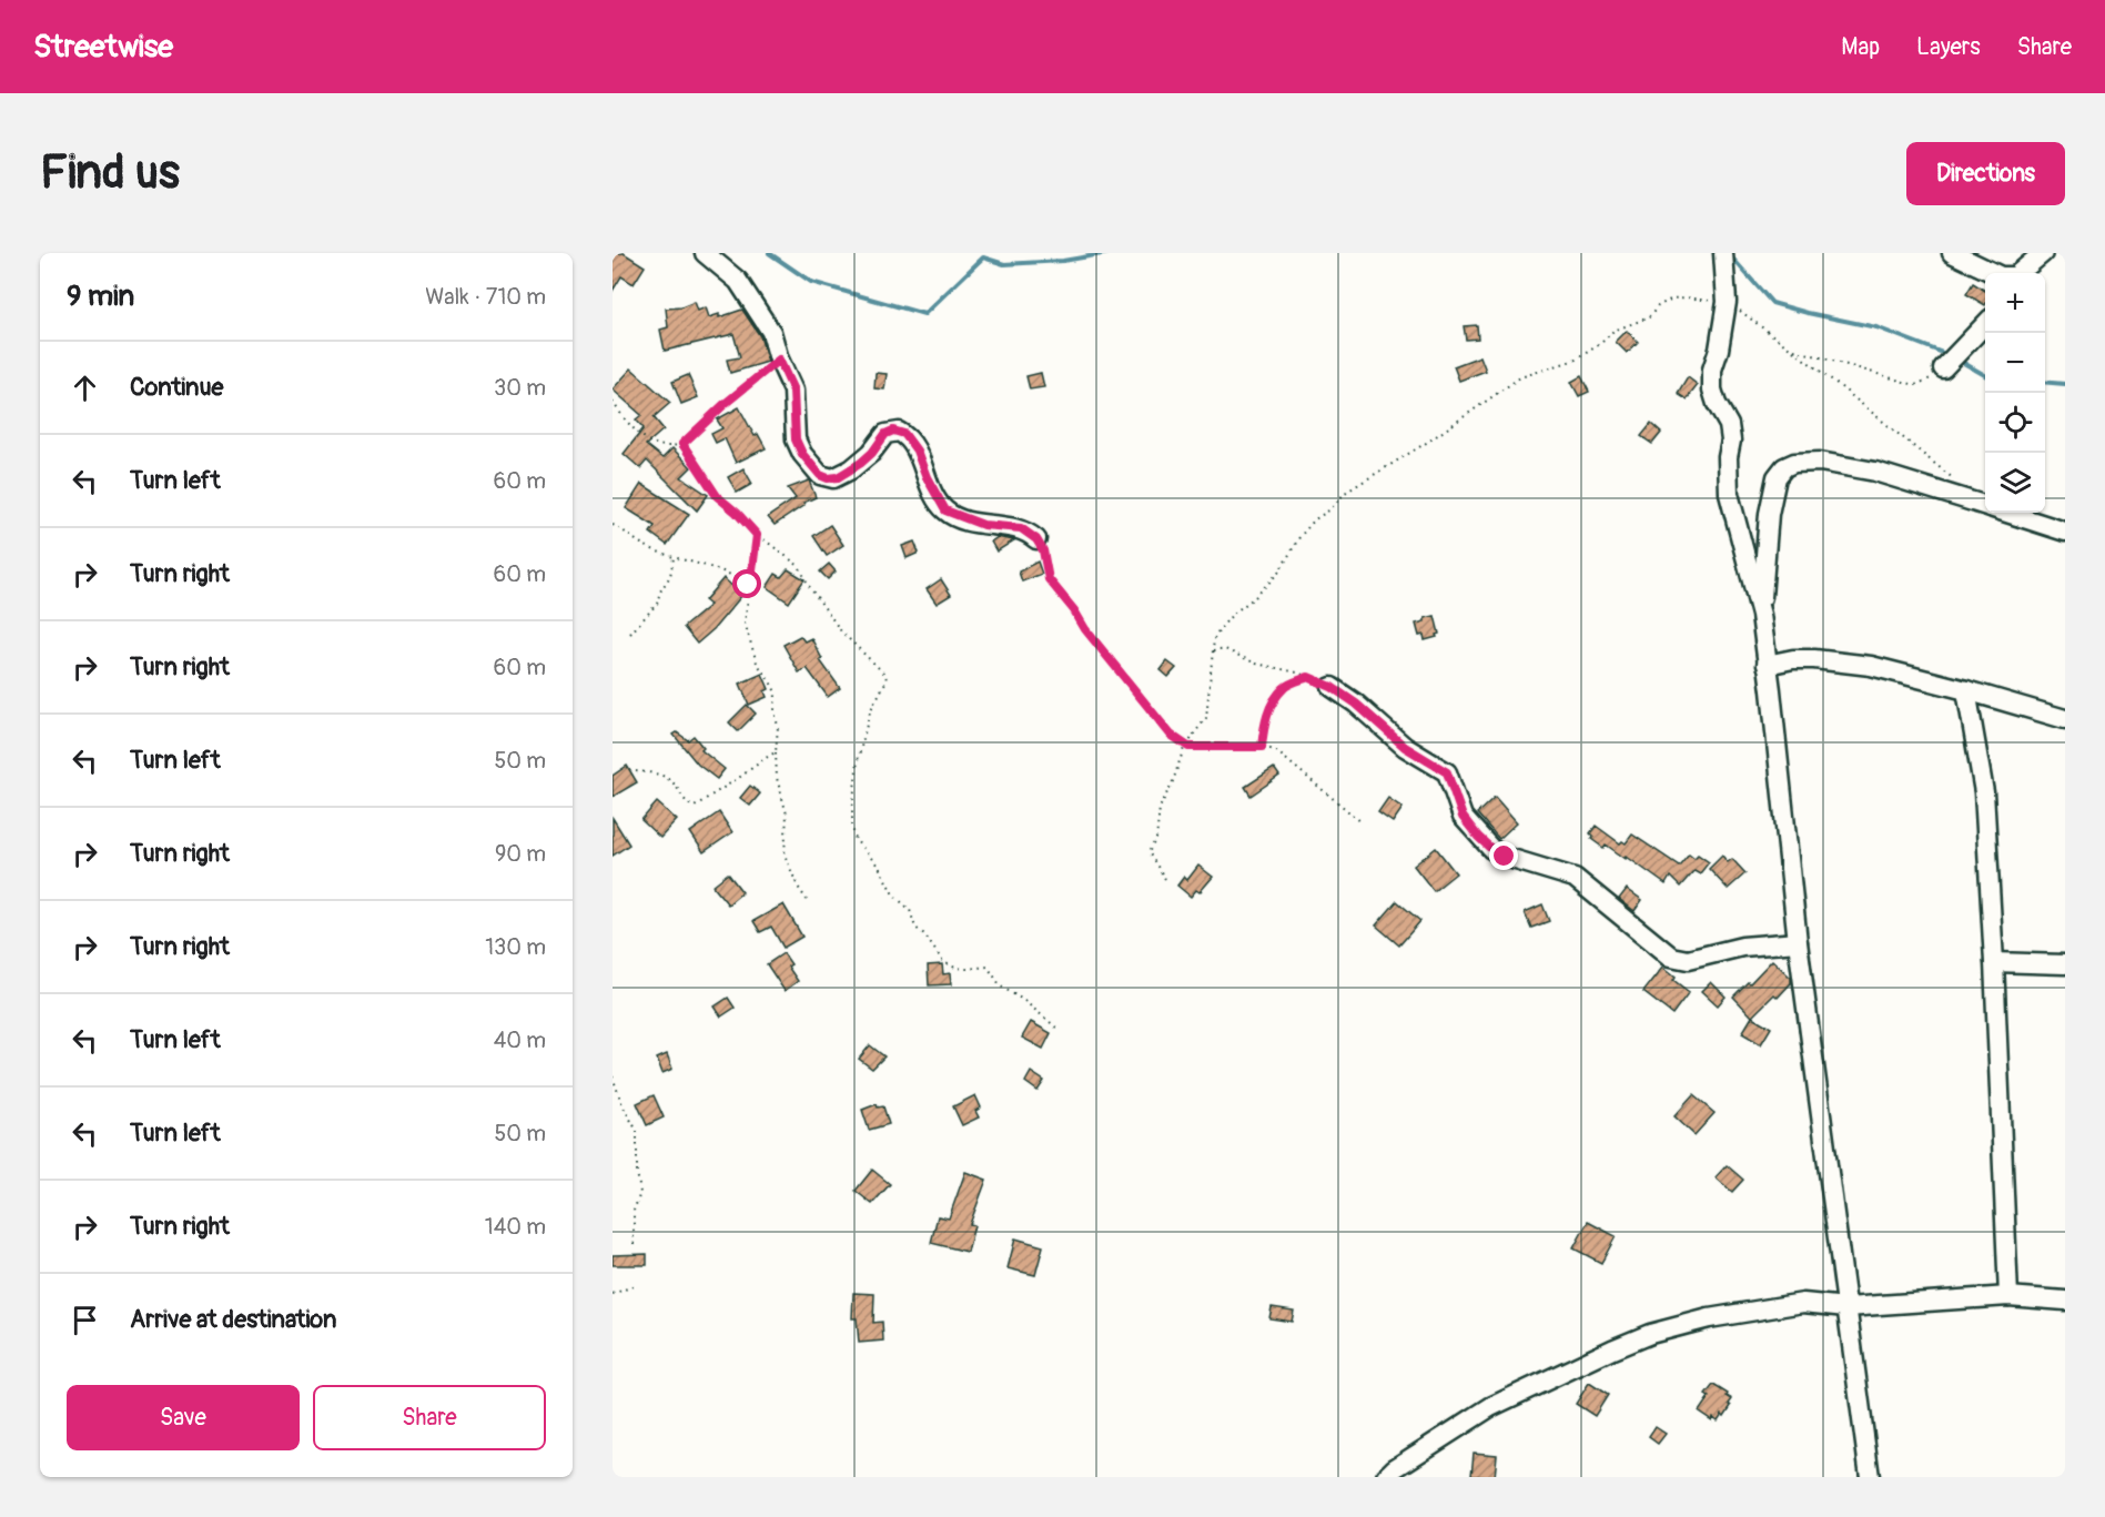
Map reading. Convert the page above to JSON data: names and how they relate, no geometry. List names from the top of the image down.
{
  "page": {
    "header": "Streetwise",
    "nav": ["Map", "Layers", "Share"],
    "buttons": [
      "Directions",
      ["Save", "Share"]
    ],
    "title": "Find us",
    "heading": ["9 min", "Walk · 710 m"],
    "map_buttons": ["+", "−"],
    "list": [
      ["Continue", "30 m"],
      ["Turn left", "60 m"],
      ["Turn right", "60 m"],
      ["Turn right", "60 m"],
      ["Turn left", "50 m"],
      ["Turn right", "90 m"],
      ["Turn right", "130 m"],
      ["Turn left", "40 m"],
      ["Turn left", "50 m"],
      ["Turn right", "140 m"],
      "Arrive at destination"
    ]
  }
}
